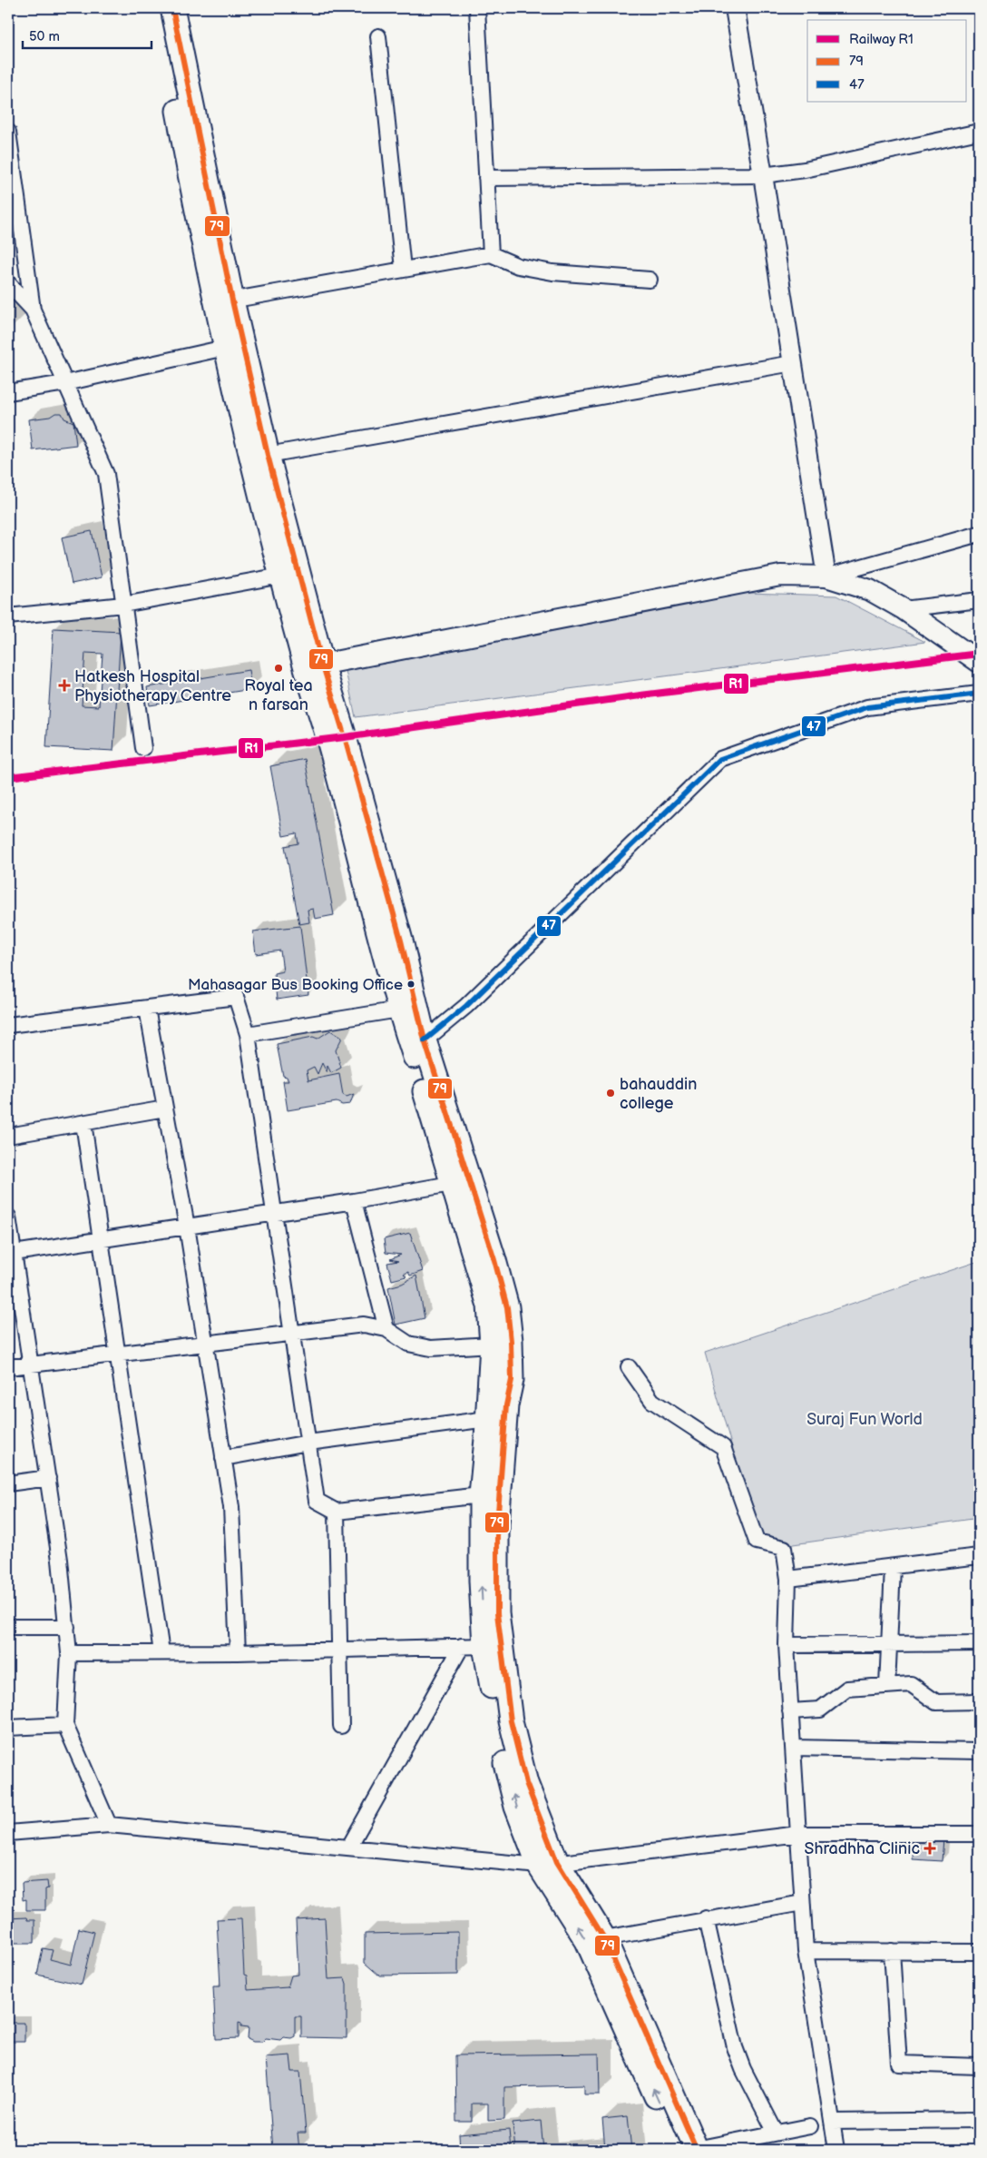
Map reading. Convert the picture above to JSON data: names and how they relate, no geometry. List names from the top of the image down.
{
  "parks": ["Suraj Fun World"],
  "places": {
    "other": ["Royal tea n farsan", "Mahasagar Bus Booking Office", "bahauddin college"],
    "health": ["Hatkesh Hospital Physiotherapy Centre", "Shradhha Clinic"]
  },
  "lines": ["transit line 79", "rail line R1", "transit line 47"],
  "legend": ["Railway R1", "79", "47"],
  "scale_bar": "50 m"
}
